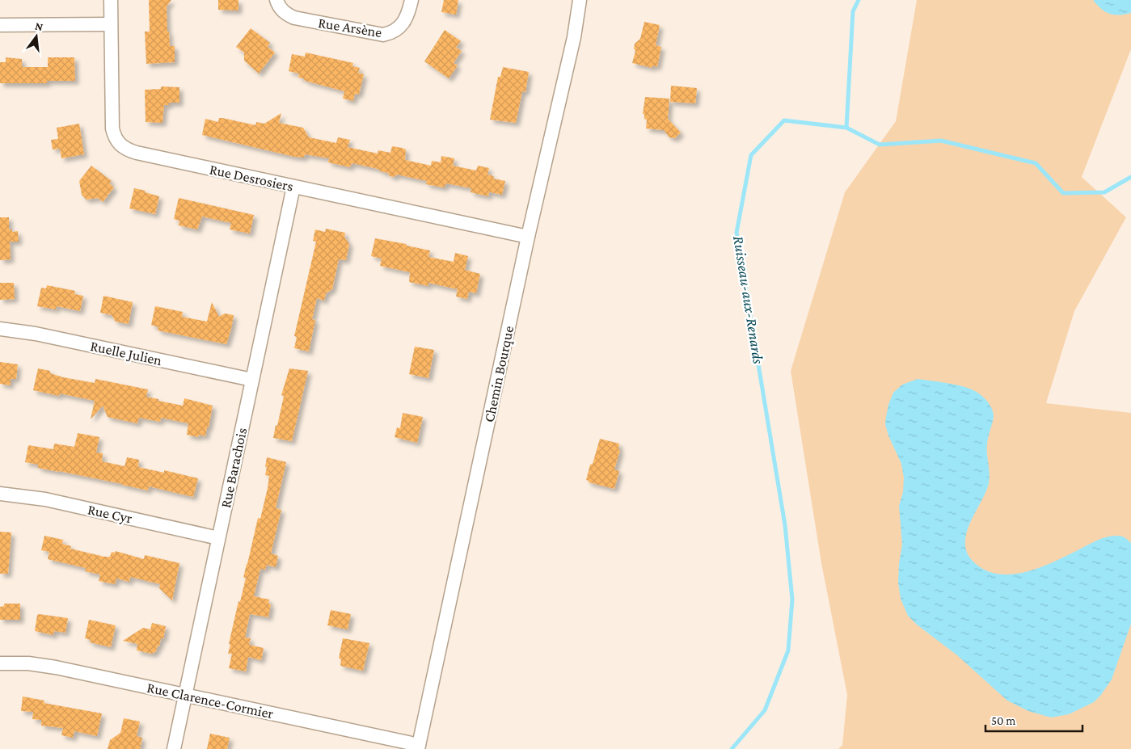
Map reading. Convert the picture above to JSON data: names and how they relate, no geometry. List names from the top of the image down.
{
  "streets": {
    "street": [
      "Rue Arsène",
      "Rue Desrosiers",
      "Ruelle Julien",
      "Chemin Bourque",
      "Rue Barachois",
      "Rue Cyr",
      "Rue Clarence-Cormier"
    ]
  },
  "crossings": [
    ["Rue Desrosiers", "Chemin Bourque"],
    ["Rue Desrosiers", "Rue Barachois"],
    ["Ruelle Julien", "Rue Barachois"],
    ["Chemin Bourque", "Rue Clarence-Cormier"],
    ["Rue Barachois", "Rue Cyr"],
    ["Rue Barachois", "Rue Clarence-Cormier"]
  ],
  "water": ["Ruisseau-aux-Renards"],
  "scale_bar": "50 m",
  "north": "top"
}
